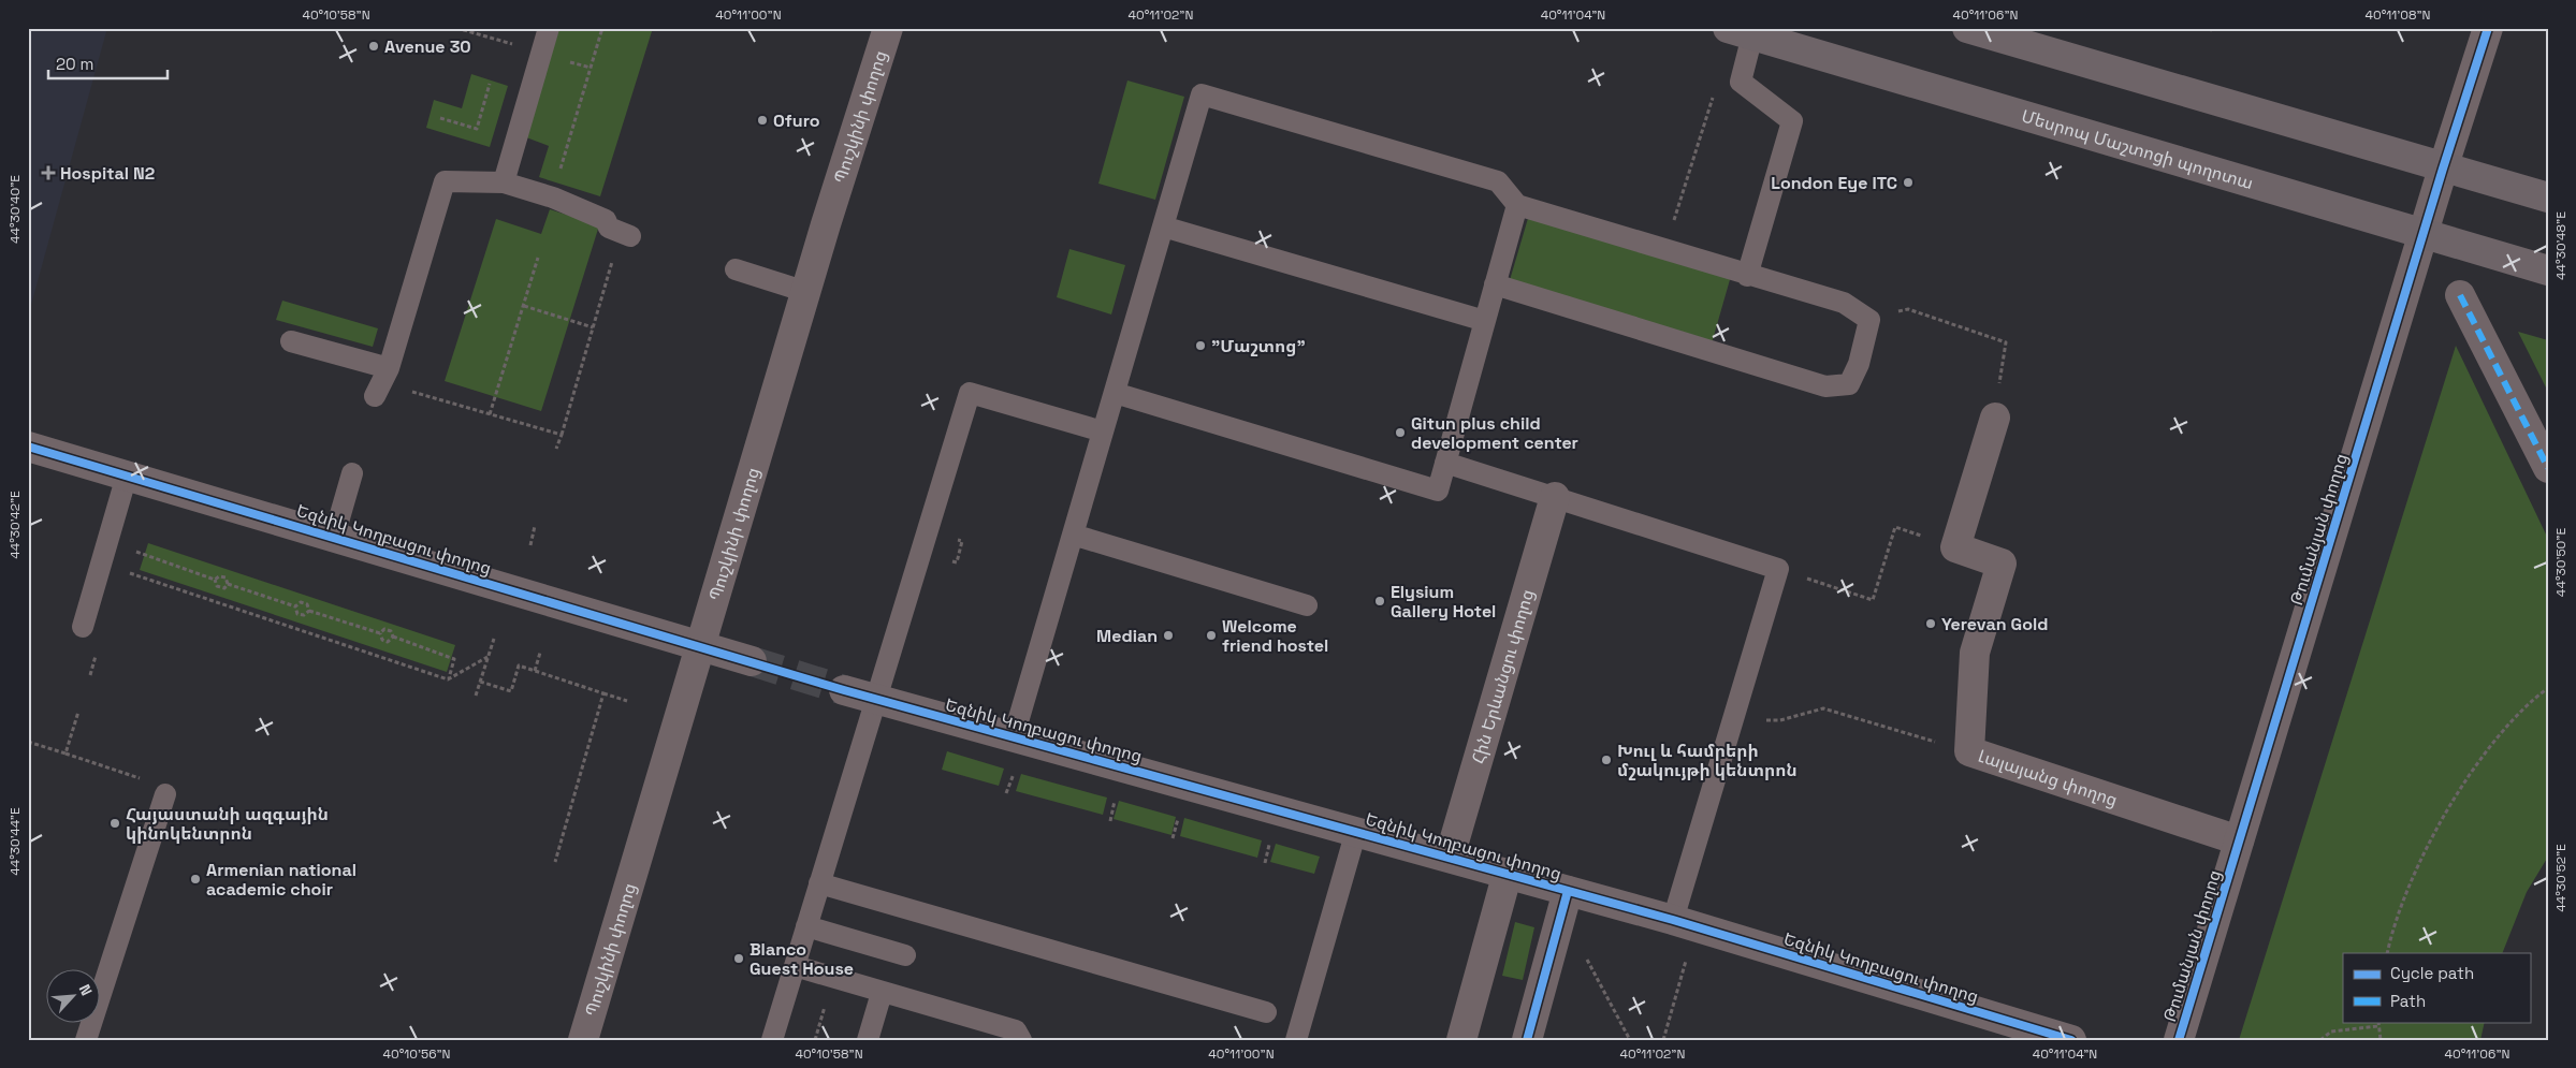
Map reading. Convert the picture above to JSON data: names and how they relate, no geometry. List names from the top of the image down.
{
  "streets": {
    "highway": ["Մեսրոպ Մաշտոցի պողոտա"],
    "street": [
      "Պուշկինի փողոց",
      "Թումանյան փողոց",
      "Եզնիկ Կողբացու փողոց",
      "Հին Երևանցու փողոց",
      "Լալայանց փողոց"
    ]
  },
  "crossings": [
    ["Պուշկինի փողոց", "Եզնիկ Կողբացու փողոց"],
    ["Մեսրոպ Մաշտոցի պողոտա", "Թումանյան փողոց"],
    ["Թումանյան փողոց", "Լալայանց փողոց"],
    ["Եզնիկ Կողբացու փողոց", "Հին Երևանցու փողոց"]
  ],
  "places": {
    "other": [
      "Avenue 30",
      "Ofuro",
      "London Eye ITC",
      "\"Մաշտոց\"",
      "Gitun plus child development center",
      "Elysium Gallery Hotel",
      "Yerevan Gold",
      "Median",
      "Welcome friend hostel",
      "Խուլ և համրերի մշակույթի կենտրոն",
      "Հայաստանի ազգային կինոկենտրոն",
      "Armenian national academic choir",
      "Blanco Guest House"
    ],
    "health": ["Hospital N2"]
  },
  "legend": ["Cycle path", "Path"],
  "scale_bar": "20 m",
  "north": "top right",
  "coordinates": [
    "40°10'58\"N",
    "40°11'00\"N",
    "40°11'02\"N",
    "40°11'04\"N",
    "40°11'06\"N",
    "40°11'08\"N",
    "44°30'40\"E",
    "44°30'48\"E",
    "44°30'42\"E",
    "44°30'50\"E",
    "44°30'44\"E",
    "44°30'52\"E",
    "40°10'56\"N"
  ]
}
